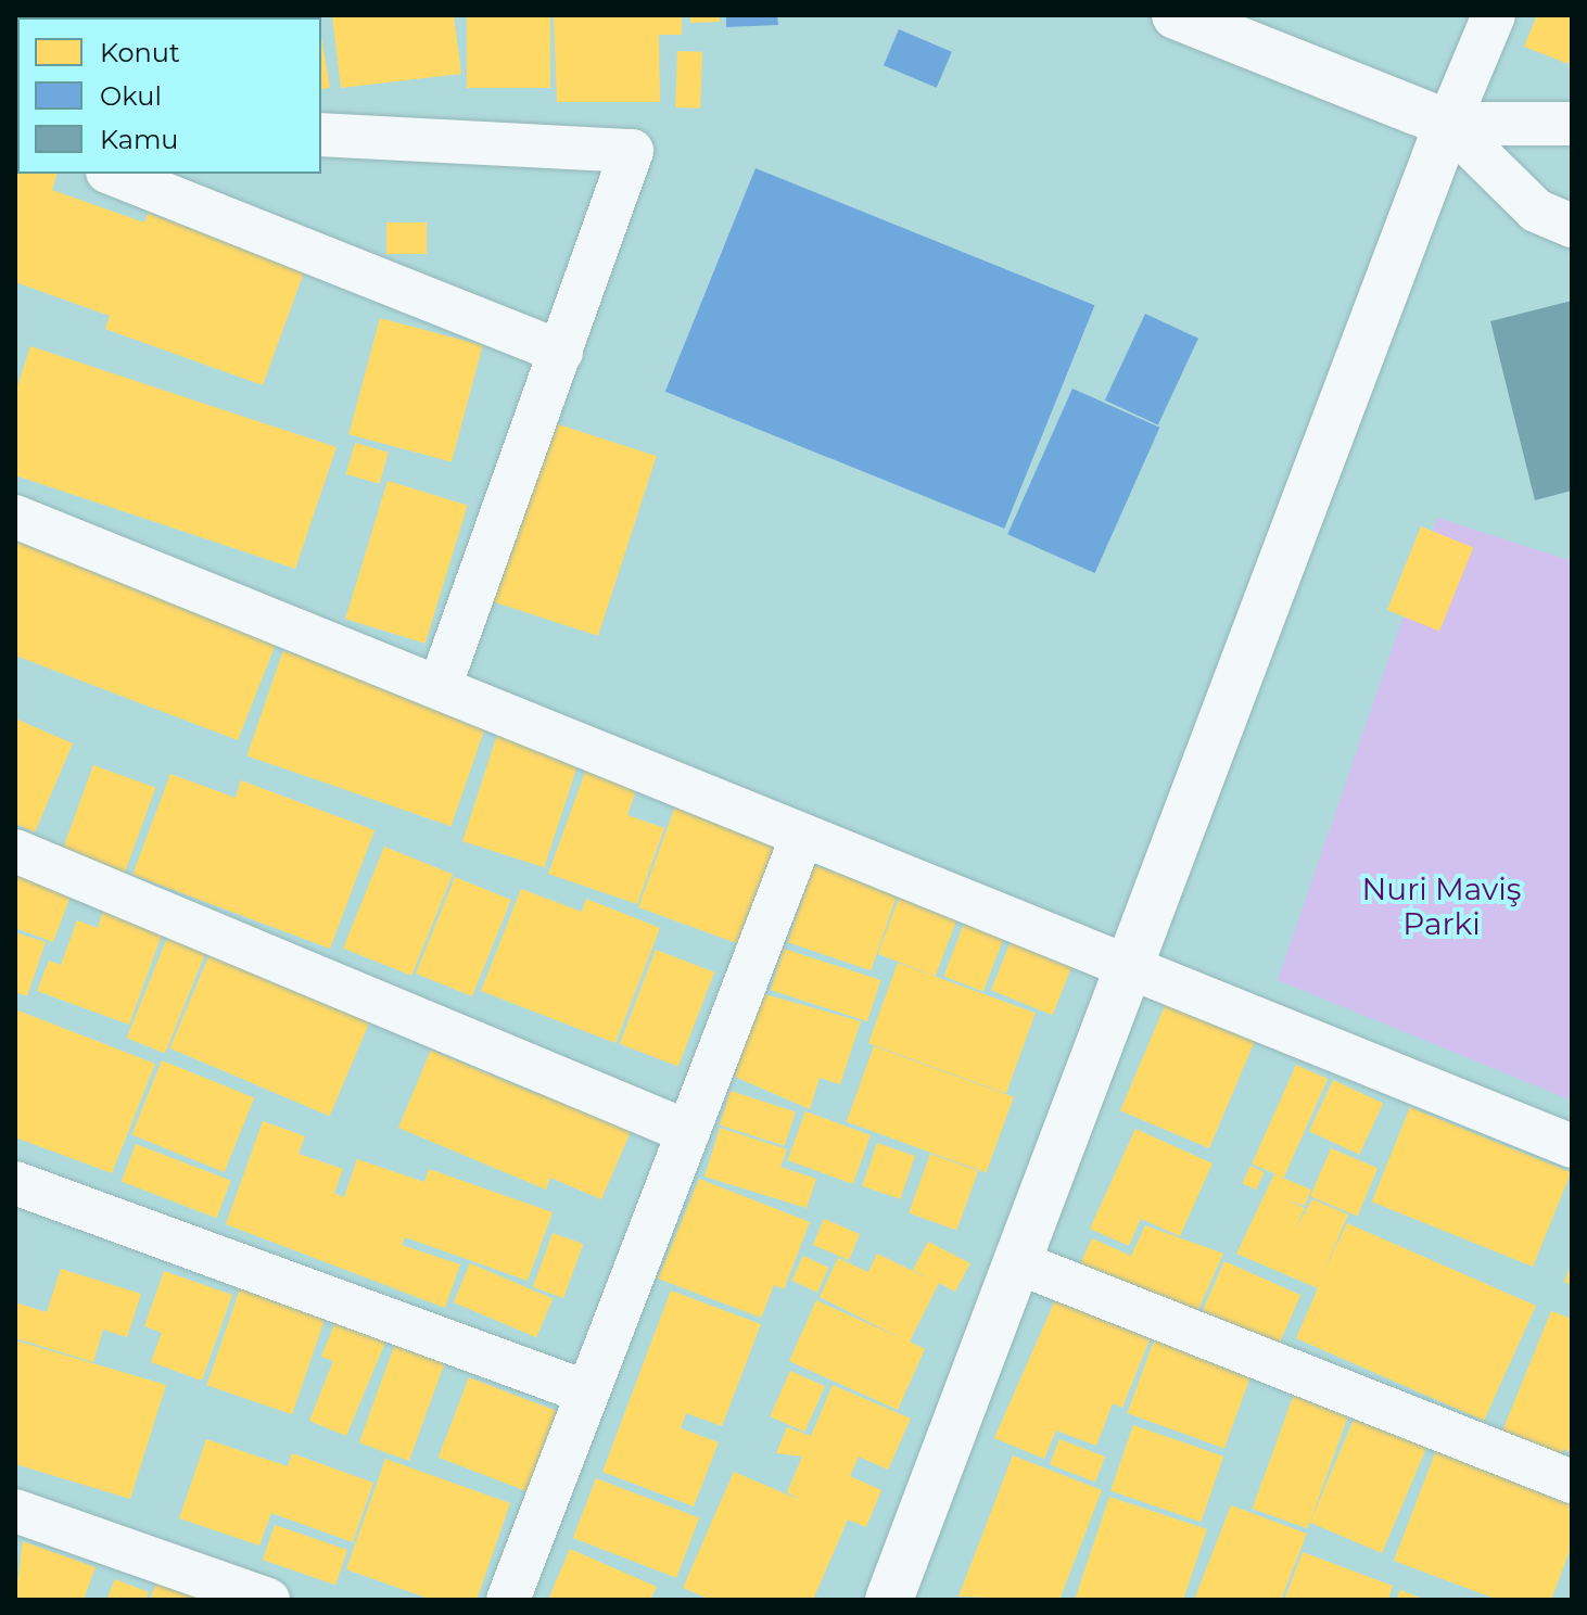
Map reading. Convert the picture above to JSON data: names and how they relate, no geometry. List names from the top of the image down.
{
  "parks": ["Nuri Maviş Parki"],
  "legend": ["Konut", "Okul", "Kamu"]
}
